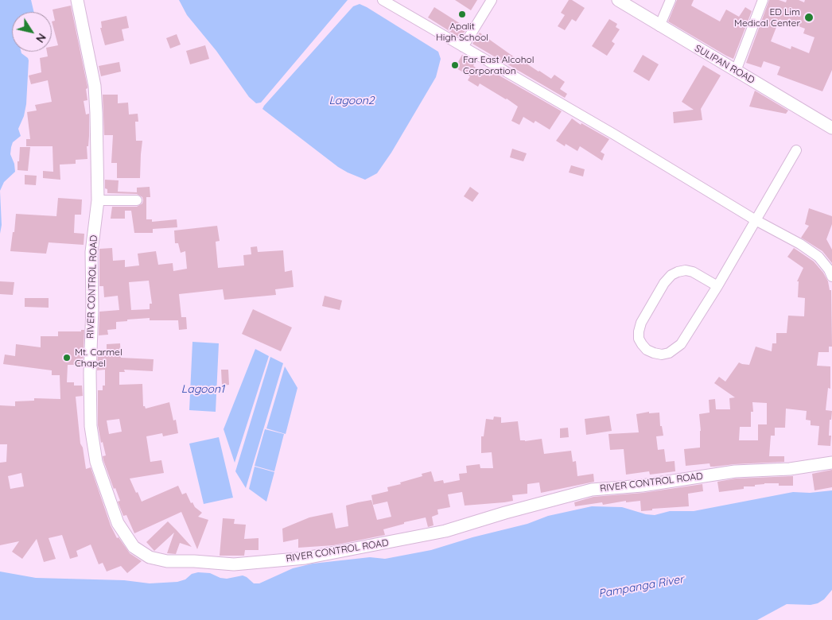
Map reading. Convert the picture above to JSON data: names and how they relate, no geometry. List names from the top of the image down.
{
  "streets": {
    "street": ["SULIPAN ROAD", "RIVER CONTROL ROAD"]
  },
  "water": ["Lagoon2", "Lagoon1", "Pampanga River"],
  "places": [
    "Apalit High School",
    "ED Lim Medical Center",
    "Far East Alcohol Corporation",
    "Mt. Carmel Chapel"
  ],
  "north": "bottom right"
}
